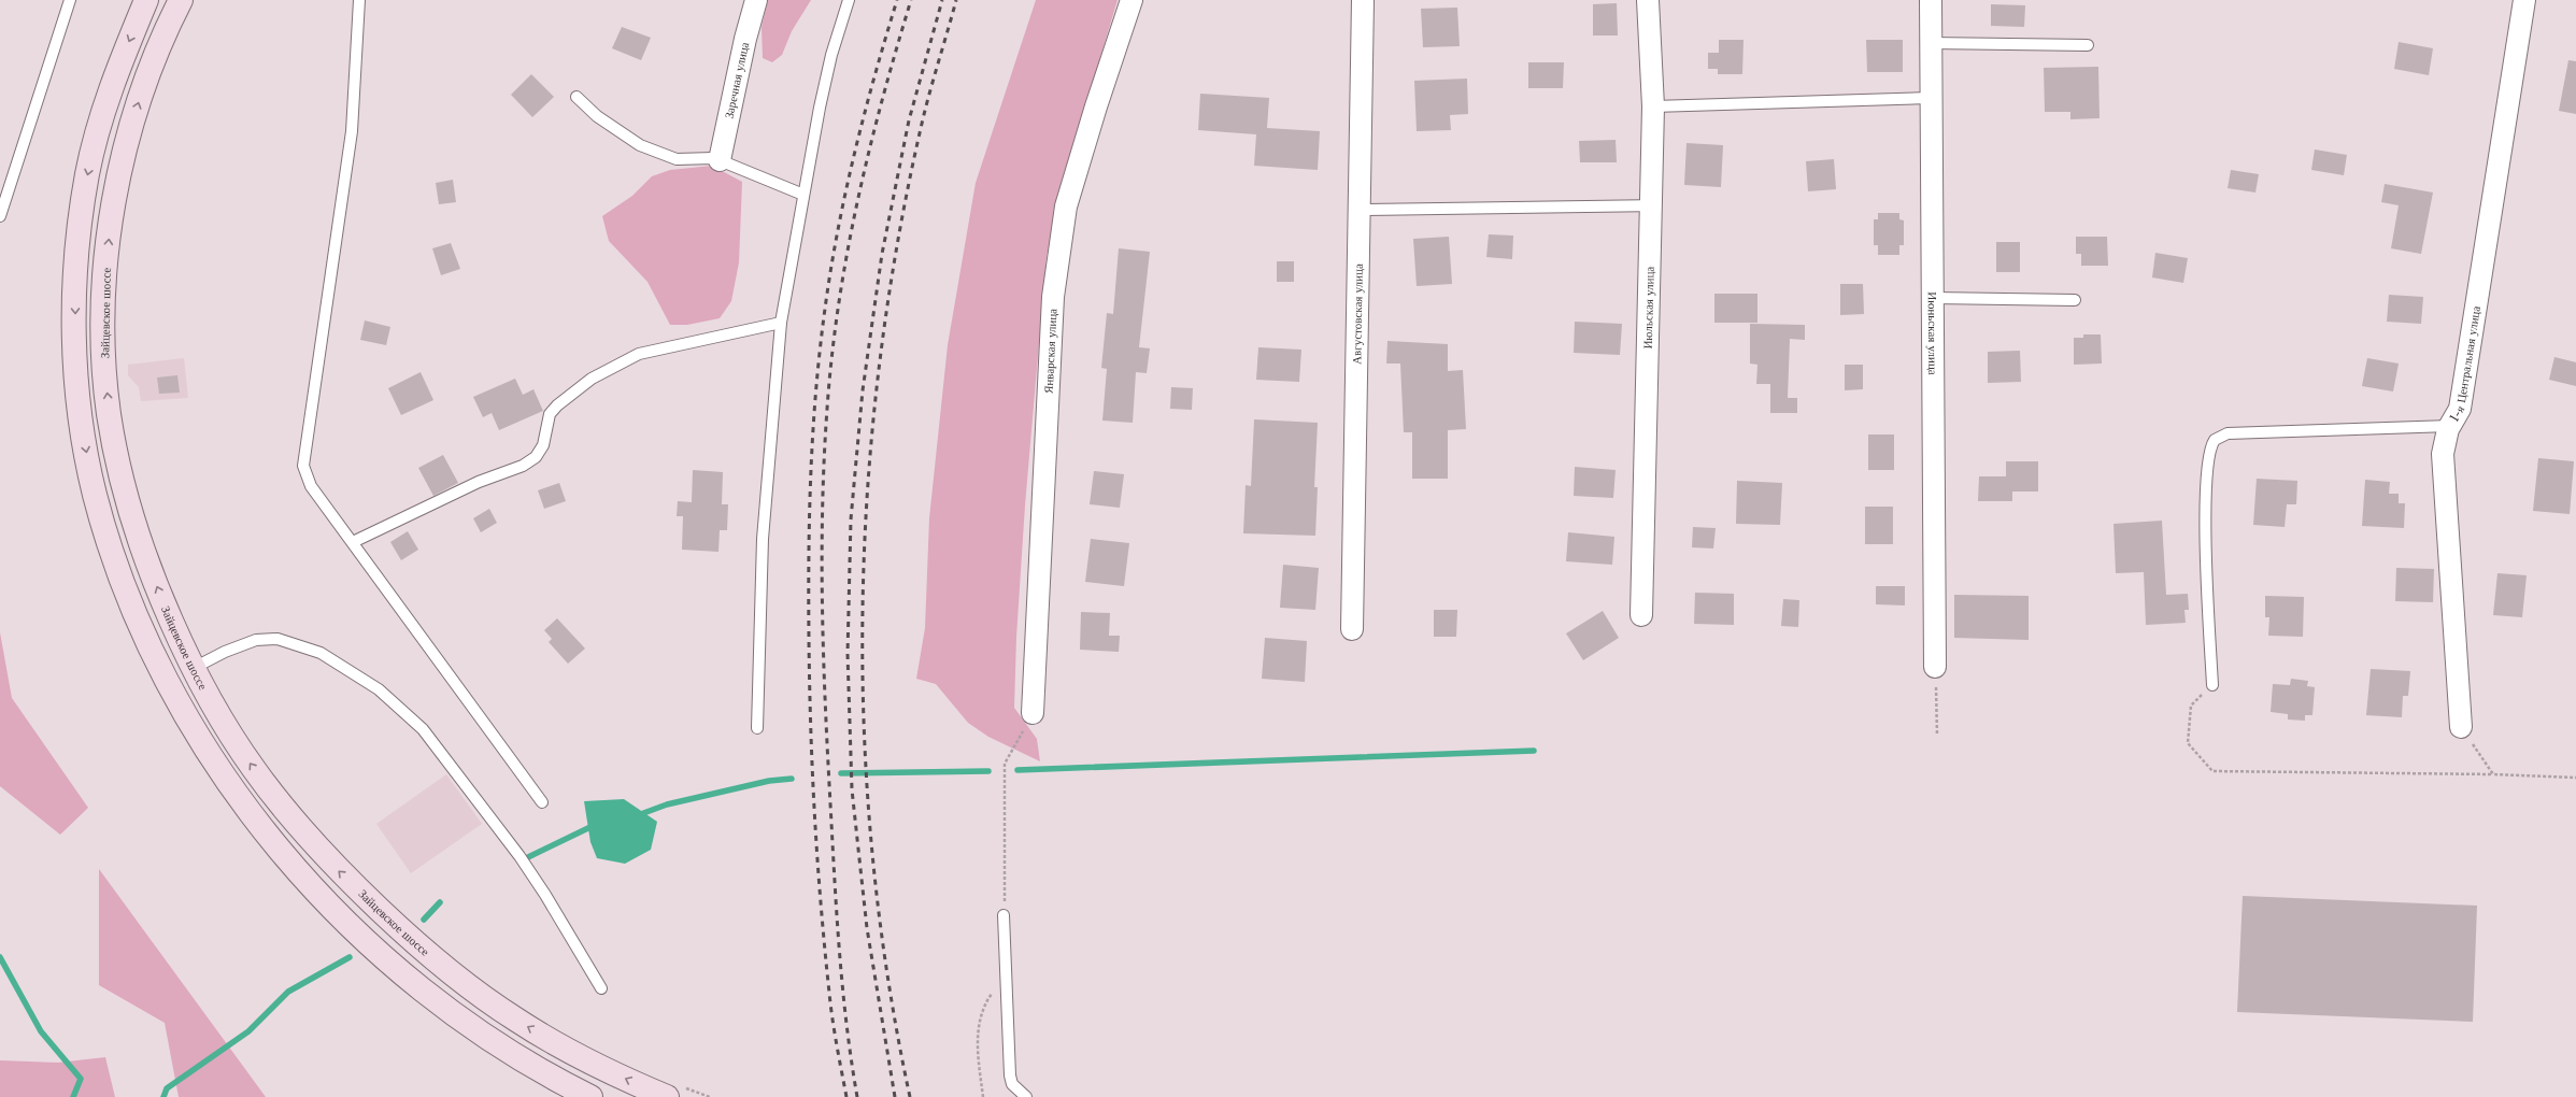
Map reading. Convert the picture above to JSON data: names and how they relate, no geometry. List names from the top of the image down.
{
  "streets": {
    "main road": ["Зайцевское шоссе"],
    "street": [
      "Заречная улица",
      "Июльская улица",
      "Августовская улица",
      "Июньская улица",
      "Январская улица",
      "1-я Центральная улица"
    ]
  }
}
